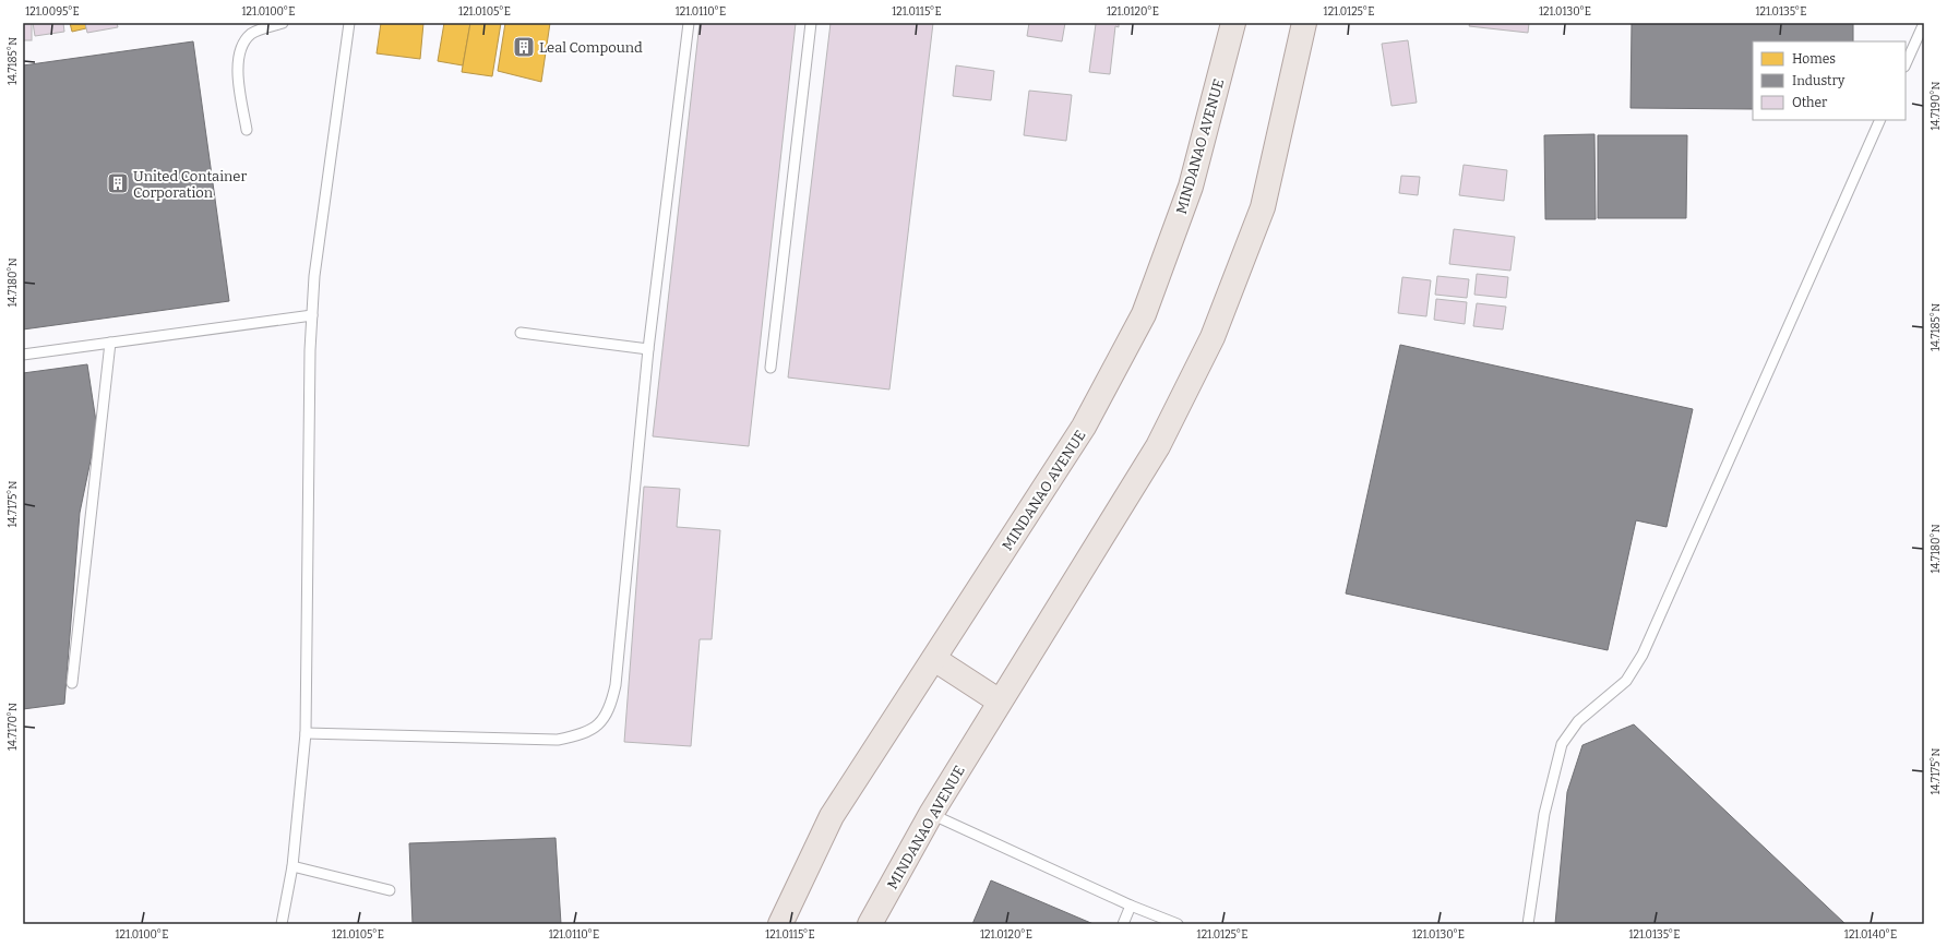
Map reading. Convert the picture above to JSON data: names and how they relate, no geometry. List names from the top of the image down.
{
  "streets": {
    "main road": ["MINDANAO AVENUE"]
  },
  "places": {
    "building": ["Leal Compound", "United Container Corporation"]
  },
  "legend": ["Homes", "Industry", "Other"],
  "coordinates": [
    "121.0095°E",
    "121.0100°E",
    "121.0105°E",
    "121.0110°E",
    "121.0115°E",
    "121.0120°E",
    "121.0125°E",
    "121.0130°E",
    "121.0135°E",
    "14.7185°N",
    "14.7190°N",
    "14.7180°N",
    "14.7175°N",
    "14.7170°N",
    "121.0140°E"
  ]
}
